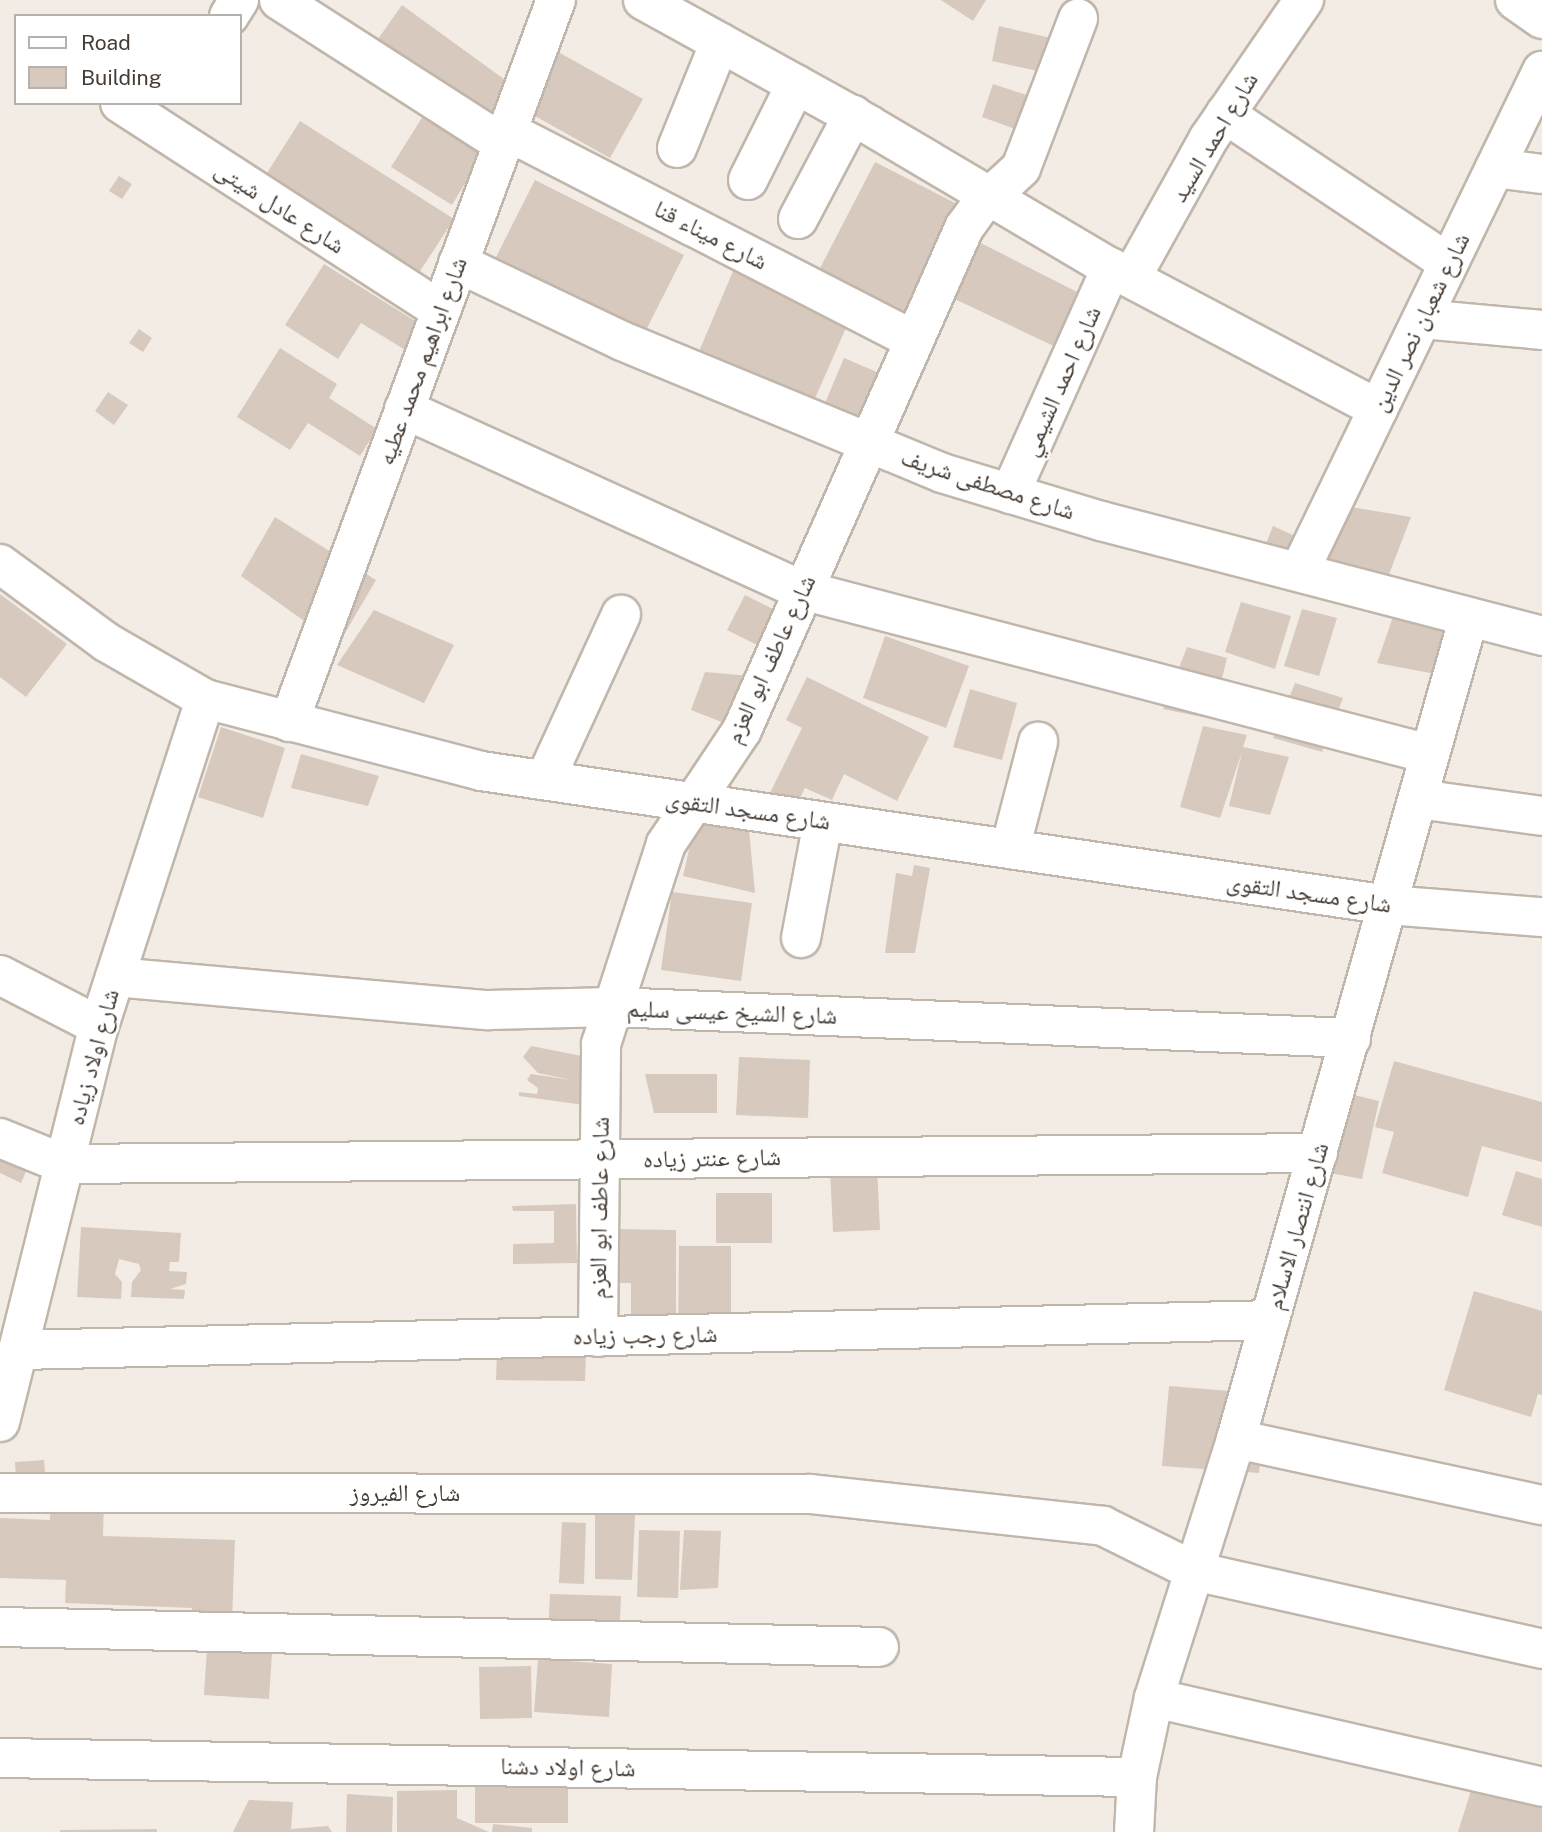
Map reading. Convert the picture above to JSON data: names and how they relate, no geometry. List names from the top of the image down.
{
  "streets": {
    "street": [
      "شارع احمد السيد",
      "شارع عادل شيتى",
      "شارع ميناء قنا",
      "شارع شعبان نصر الدين",
      "شارع ابراهيم محمد عطيه",
      "شارع احمد الشيمي",
      "شارع مصطفى شريف",
      "شارع عاطف ابو العزم",
      "شارع مسجد التقوى",
      "شارع الشيخ عيسى سليم",
      "شارع اولاد زياده",
      "شارع عنتر زياده",
      "شارع انتصار الاسلام",
      "شارع رجب زياده",
      "شارع الفيروز",
      "شارع اولاد دشنا"
    ]
  },
  "crossings": [
    ["شارع احمد السيد", "شارع احمد الشيمي"],
    ["شارع عادل شيتى", "شارع ابراهيم محمد عطيه"],
    ["شارع ميناء قنا", "شارع ابراهيم محمد عطيه"],
    ["شارع ميناء قنا", "شارع عاطف ابو العزم"],
    ["شارع شعبان نصر الدين", "شارع مصطفى شريف"],
    ["شارع ابراهيم محمد عطيه", "شارع مصطفى شريف"],
    ["شارع ابراهيم محمد عطيه", "شارع مسجد التقوى"],
    ["شارع احمد الشيمي", "شارع مصطفى شريف"],
    ["شارع مصطفى شريف", "شارع عاطف ابو العزم"],
    ["شارع مصطفى شريف", "شارع انتصار الاسلام"],
    ["شارع عاطف ابو العزم", "شارع مسجد التقوى"],
    ["شارع عاطف ابو العزم", "شارع الشيخ عيسى سليم"],
    ["شارع عاطف ابو العزم", "شارع عنتر زياده"],
    ["شارع عاطف ابو العزم", "شارع رجب زياده"],
    ["شارع مسجد التقوى", "شارع اولاد زياده"],
    ["شارع مسجد التقوى", "شارع انتصار الاسلام"],
    ["شارع الشيخ عيسى سليم", "شارع اولاد زياده"],
    ["شارع الشيخ عيسى سليم", "شارع انتصار الاسلام"],
    ["شارع اولاد زياده", "شارع عنتر زياده"],
    ["شارع اولاد زياده", "شارع رجب زياده"],
    ["شارع عنتر زياده", "شارع انتصار الاسلام"],
    ["شارع انتصار الاسلام", "شارع رجب زياده"],
    ["شارع انتصار الاسلام", "شارع الفيروز"],
    ["شارع انتصار الاسلام", "شارع اولاد دشنا"]
  ],
  "legend": ["Road", "Building"]
}
